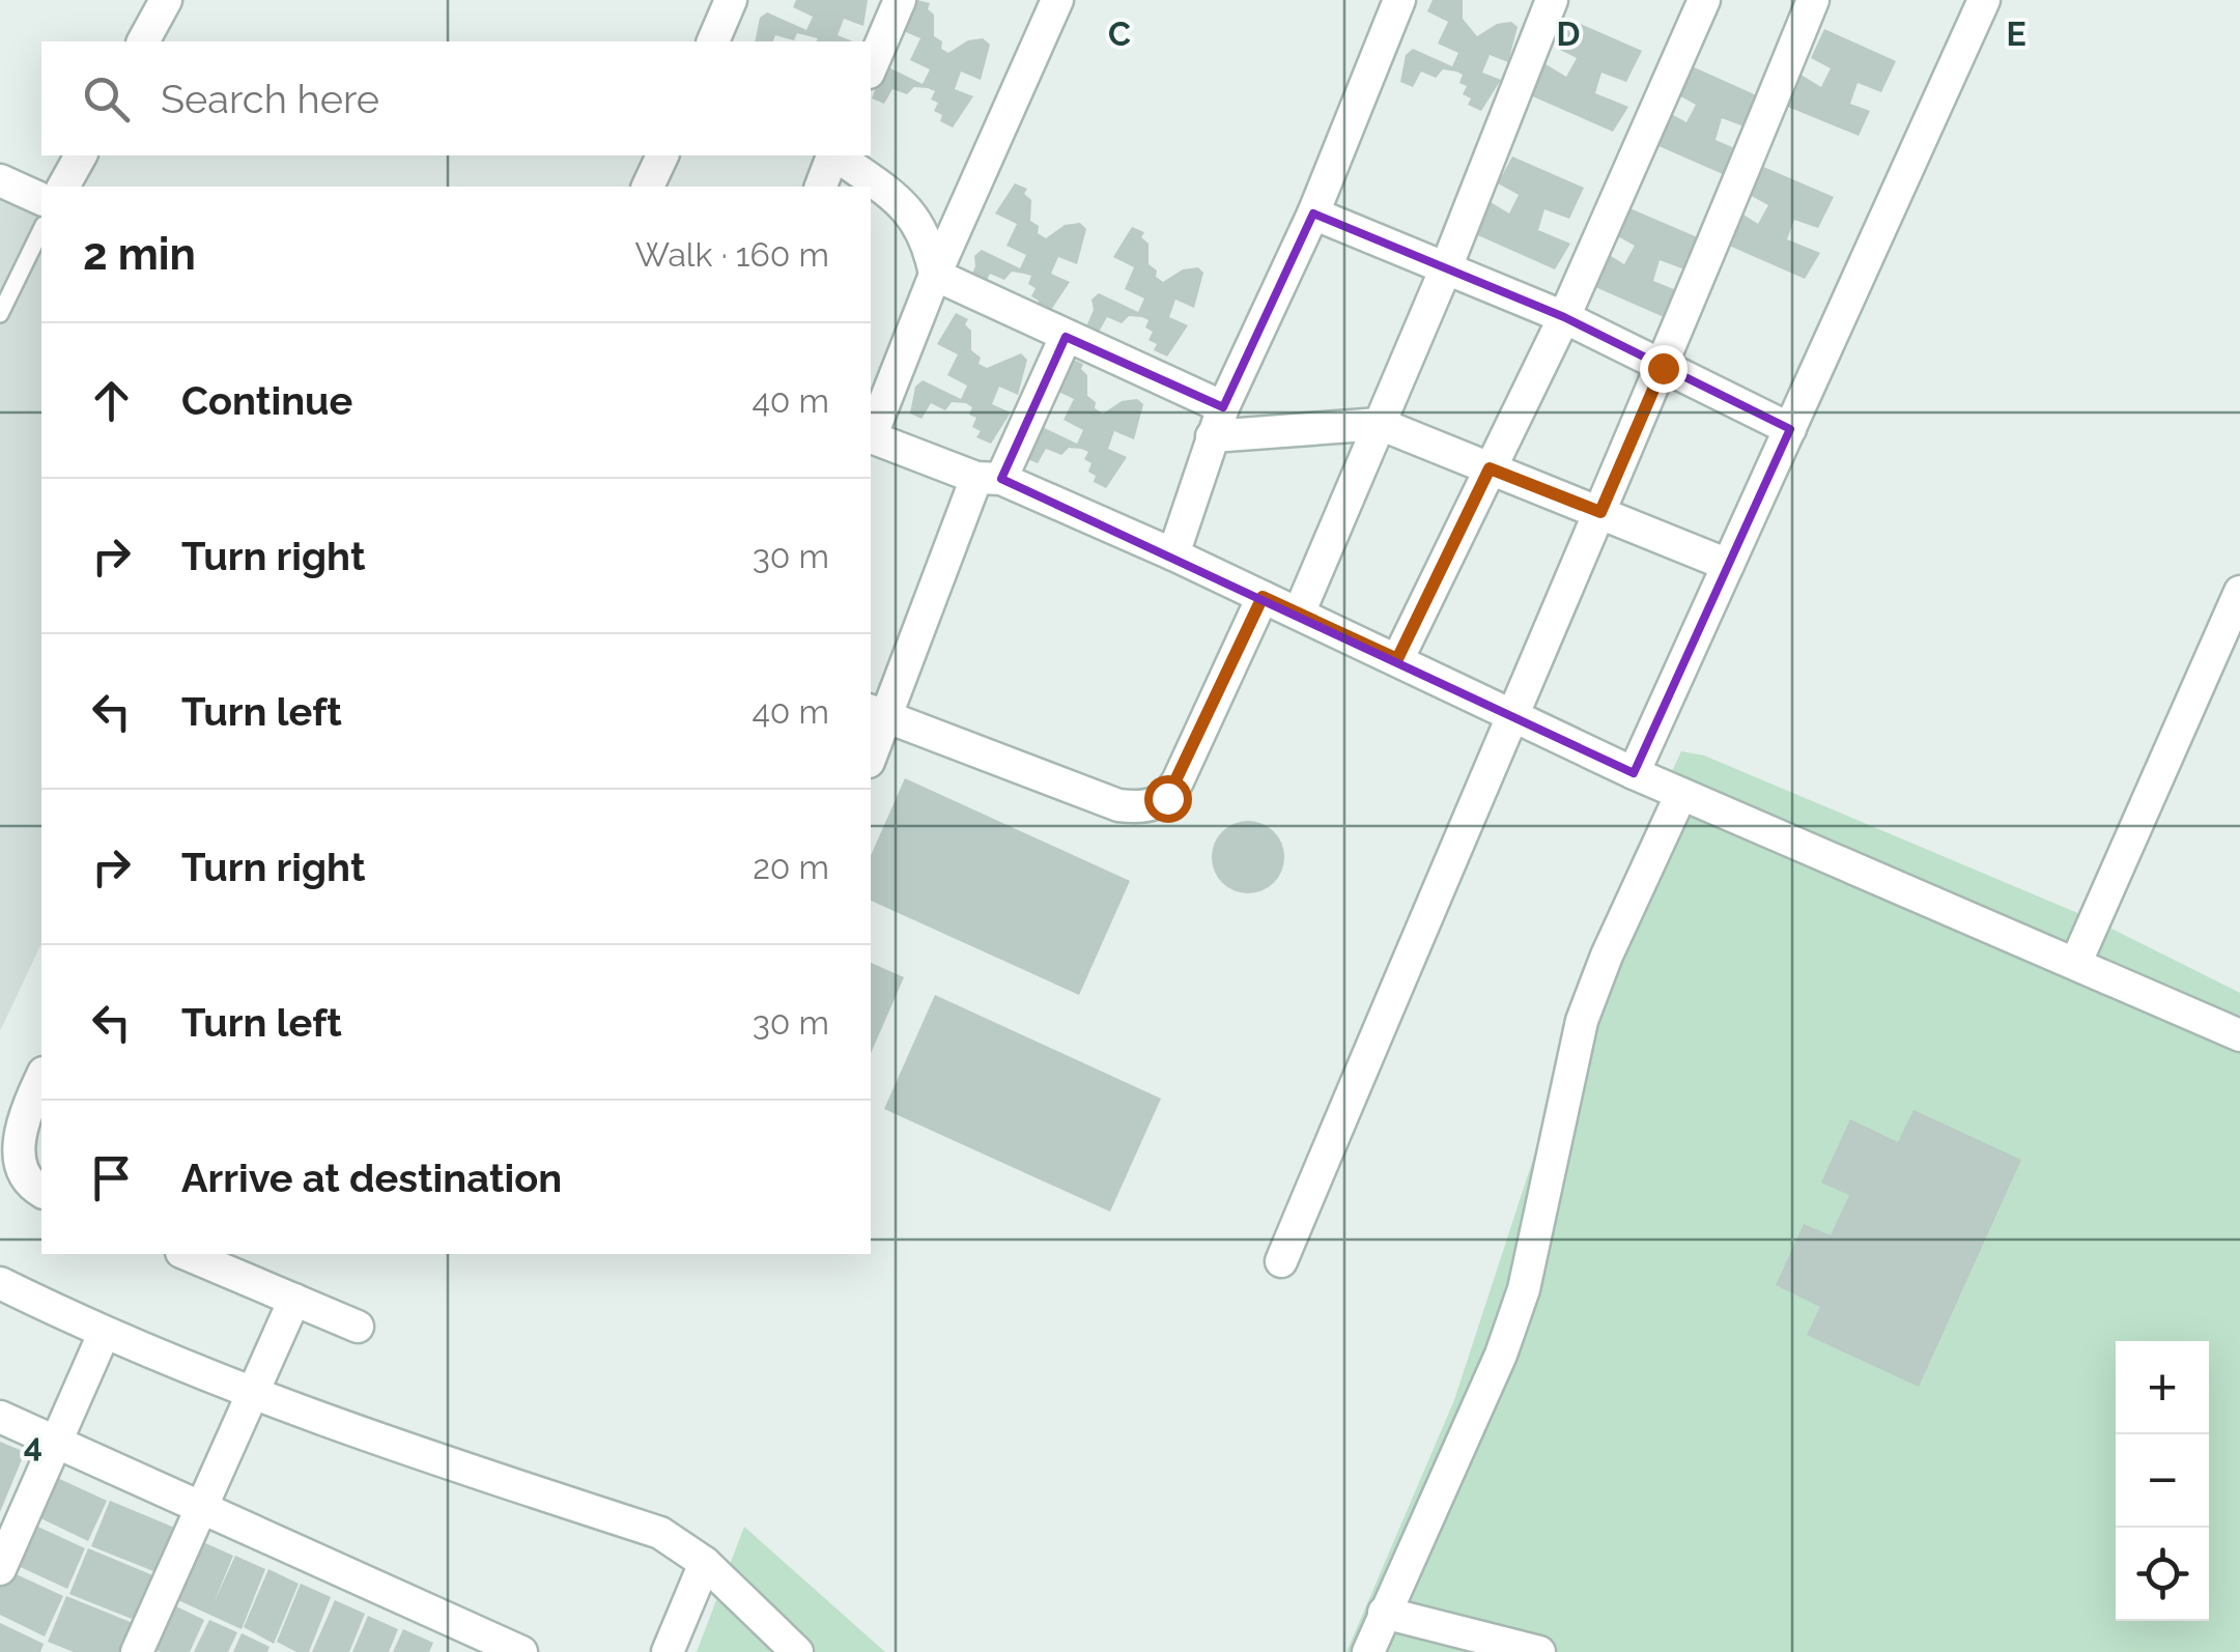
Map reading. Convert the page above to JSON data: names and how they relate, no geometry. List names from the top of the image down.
{
  "page": {
    "search": "Search here",
    "heading": ["2 min", "Walk · 160 m"],
    "list": [
      ["Continue", "40 m"],
      ["Turn right", "30 m"],
      ["Turn left", "40 m"],
      ["Turn right", "20 m"],
      ["Turn left", "30 m"],
      "Arrive at destination"
    ],
    "map_buttons": ["+", "−"]
  },
  "grid": {
    "columns": ["C", "D", "E"],
    "rows": ["4"]
  }
}
